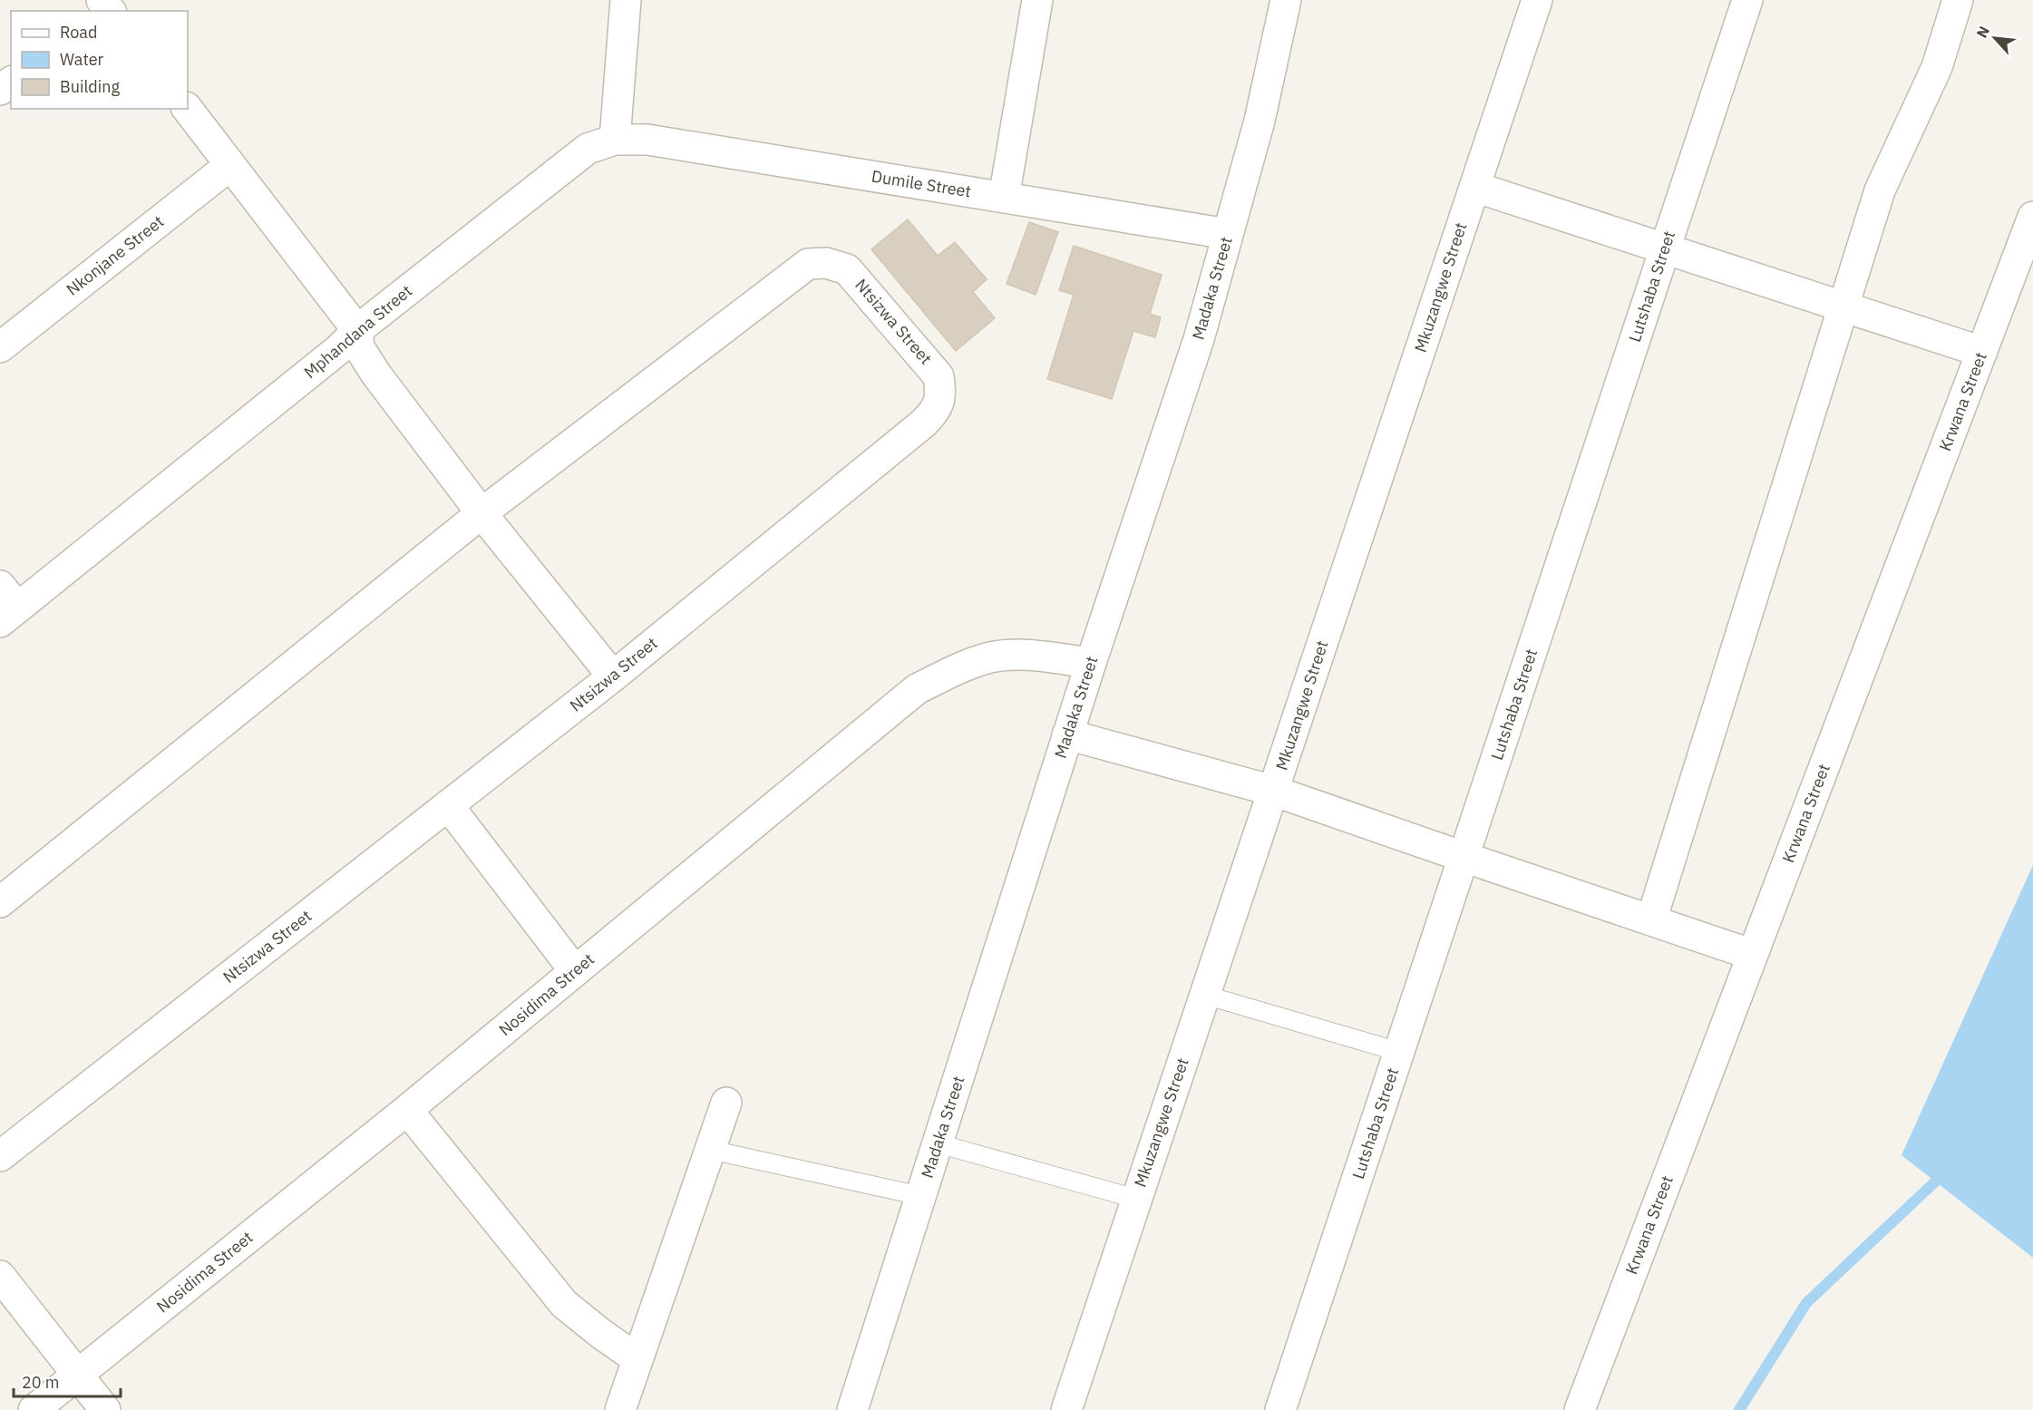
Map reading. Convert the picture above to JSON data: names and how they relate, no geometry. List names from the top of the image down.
{
  "streets": {
    "street": [
      "Dumile Street",
      "Nkonjane Street",
      "Lutshaba Street",
      "Mkuzangwe Street",
      "Madaka Street",
      "Ntsizwa Street",
      "Mphandana Street",
      "Krwana Street",
      "Nosidima Street"
    ]
  },
  "crossings": [
    ["Dumile Street", "Madaka Street"],
    ["Dumile Street", "Mphandana Street"],
    ["Madaka Street", "Nosidima Street"]
  ],
  "legend": ["Road", "Water", "Building"],
  "scale_bar": "20 m",
  "north": "top left"
}
